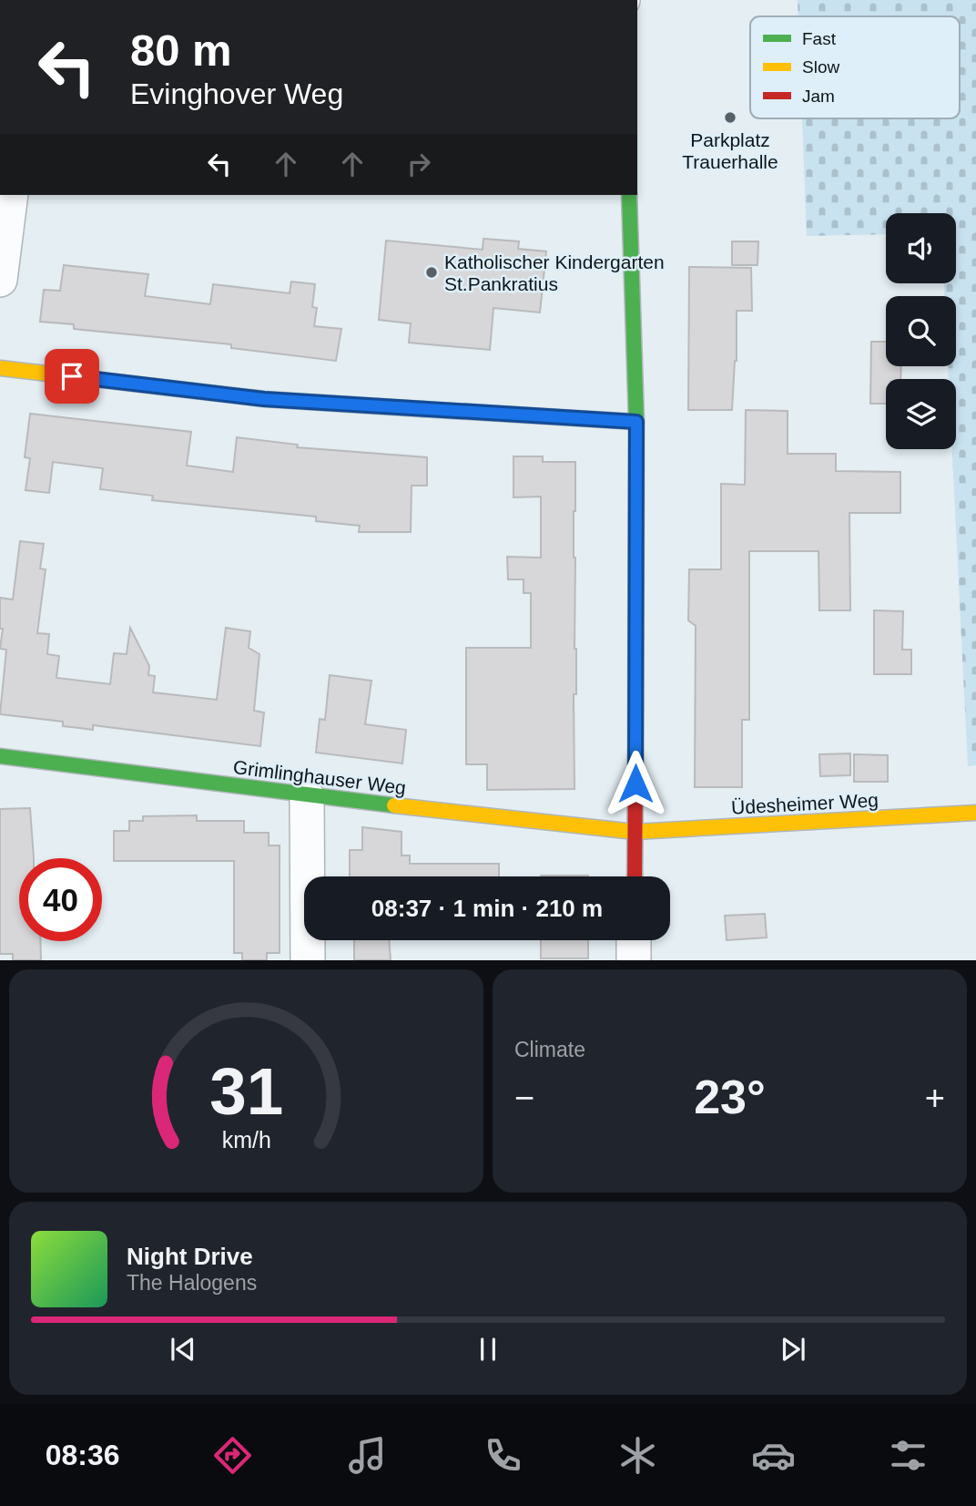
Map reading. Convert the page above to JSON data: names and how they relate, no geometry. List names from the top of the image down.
{
  "streets": {
    "street": ["Grimlinghauser Weg", "Üdesheimer Weg"]
  },
  "crossings": [
    ["Grimlinghauser Weg", "Üdesheimer Weg"]
  ],
  "places": ["Parkplatz Trauerhalle", "Katholischer Kindergarten St.Pankratius"],
  "legend": ["Fast", "Slow", "Jam"],
  "page": {
    "turn": ["80 m", "Evinghover Weg"],
    "limit": "40",
    "trip": "08:37 · 1 min · 210 m",
    "tile": "Climate",
    "heat": ["−", "23°", "+"],
    "song": ["Night Drive", "The Halogens"],
    "tabs": "08:36",
    "gauge": ["31", "km/h"]
  }
}
